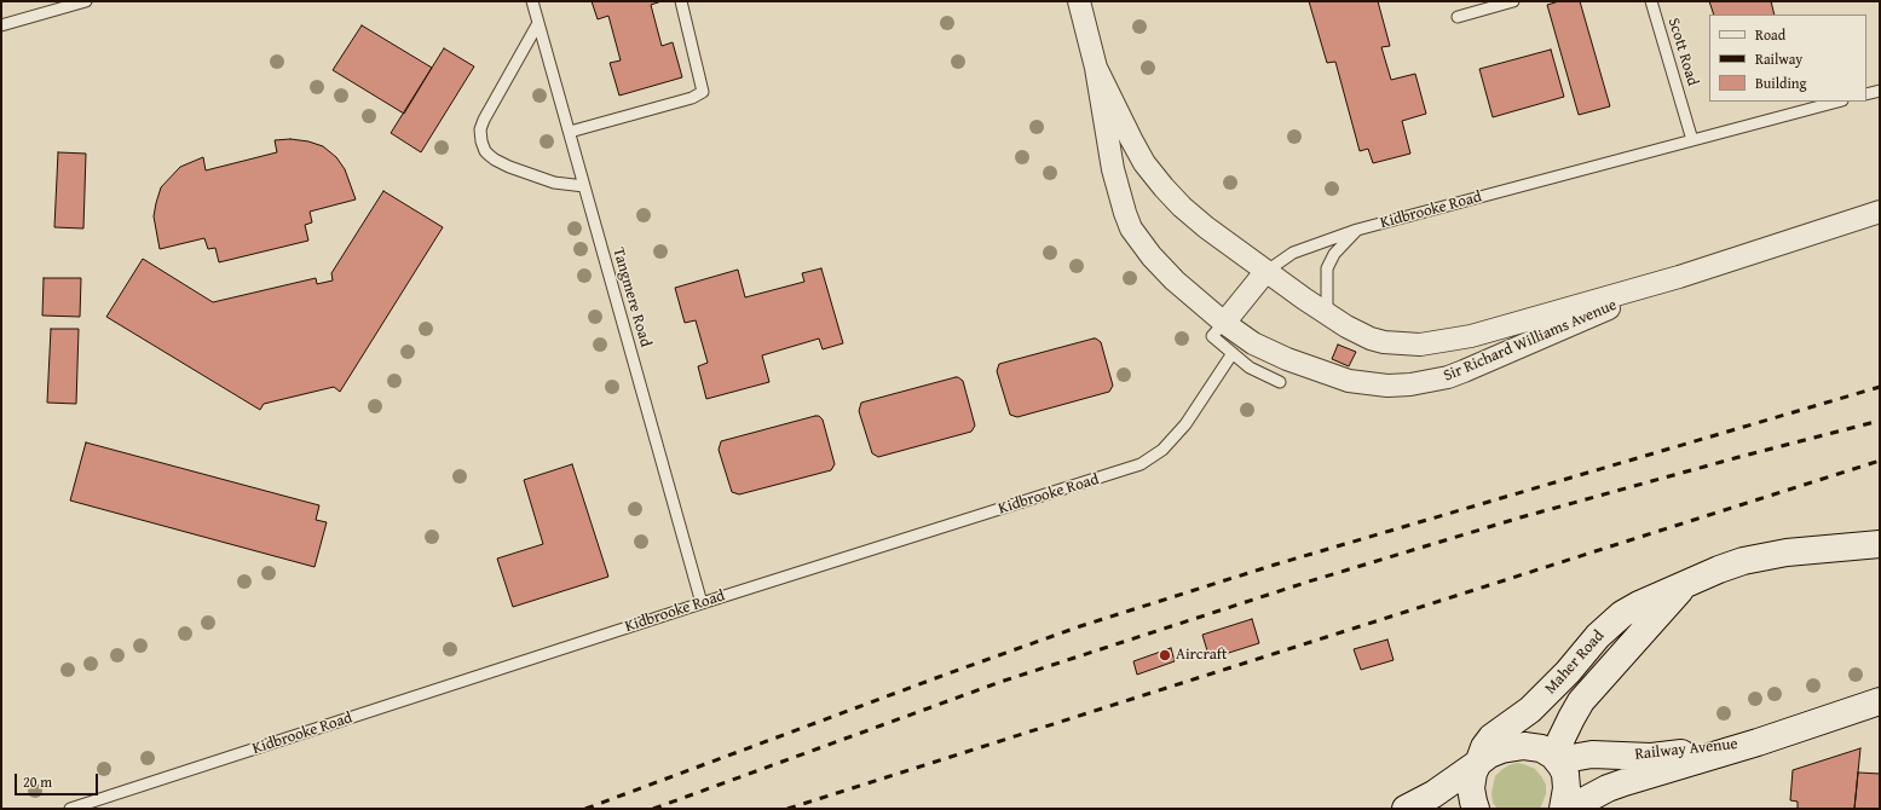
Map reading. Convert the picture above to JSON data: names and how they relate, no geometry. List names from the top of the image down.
{
  "streets": {
    "street": [
      "Kidbrooke Road",
      "Sir Richard Williams Avenue",
      "Maher Road",
      "Railway Avenue"
    ],
    "lane": ["Scott Road", "Tangmere Road"]
  },
  "crossings": [
    ["Scott Road", "Kidbrooke Road"],
    ["Kidbrooke Road", "Tangmere Road"],
    ["Kidbrooke Road", "Sir Richard Williams Avenue"],
    ["Maher Road", "Railway Avenue"]
  ],
  "places": ["Aircraft"],
  "legend": ["Road", "Railway", "Building"],
  "scale_bar": "20 m"
}
